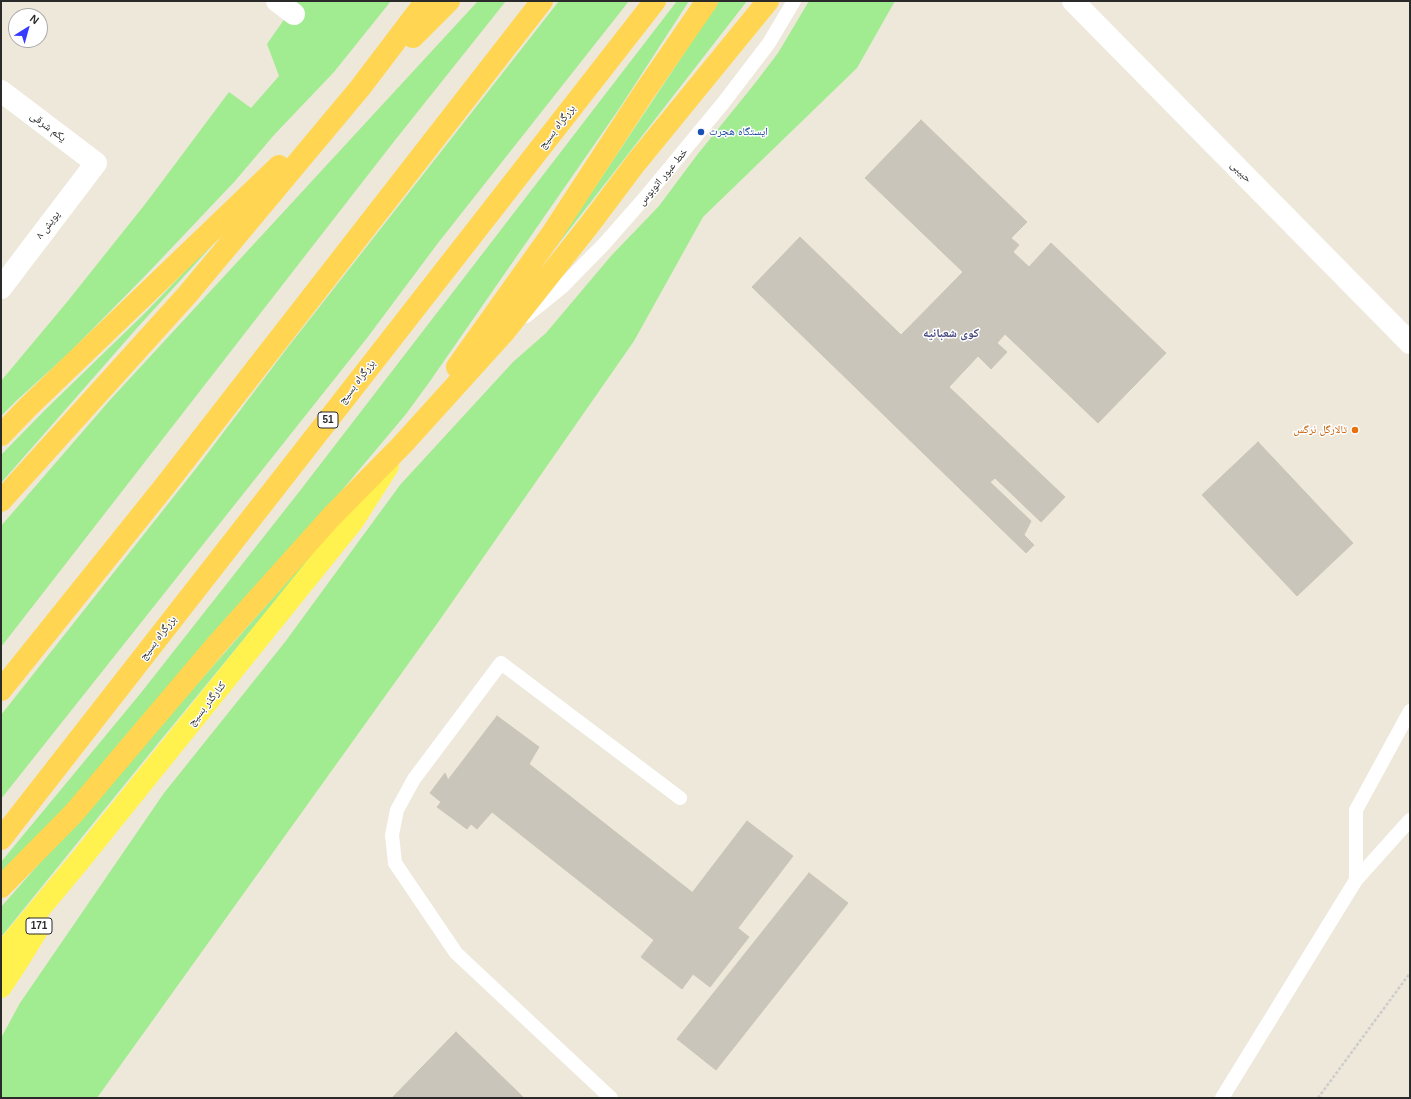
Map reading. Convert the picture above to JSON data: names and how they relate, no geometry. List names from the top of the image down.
{
  "streets": {
    "highway": ["بزرگراه بسیج", "51"],
    "main road": ["کنارگذر بسیج", "171"],
    "street": ["یکم شرقی", "حبیبی", "پویش ۸"],
    "lane": ["خط عبور اتوبوس"]
  },
  "crossings": [
    ["یکم شرقی", "پویش ۸"],
    ["کنارگذر بسیج", "171"]
  ],
  "districts": ["کوی شعبانیه"],
  "places": ["ایستگاه هجرت", "تالارگل نرگس"],
  "north": "top right"
}
